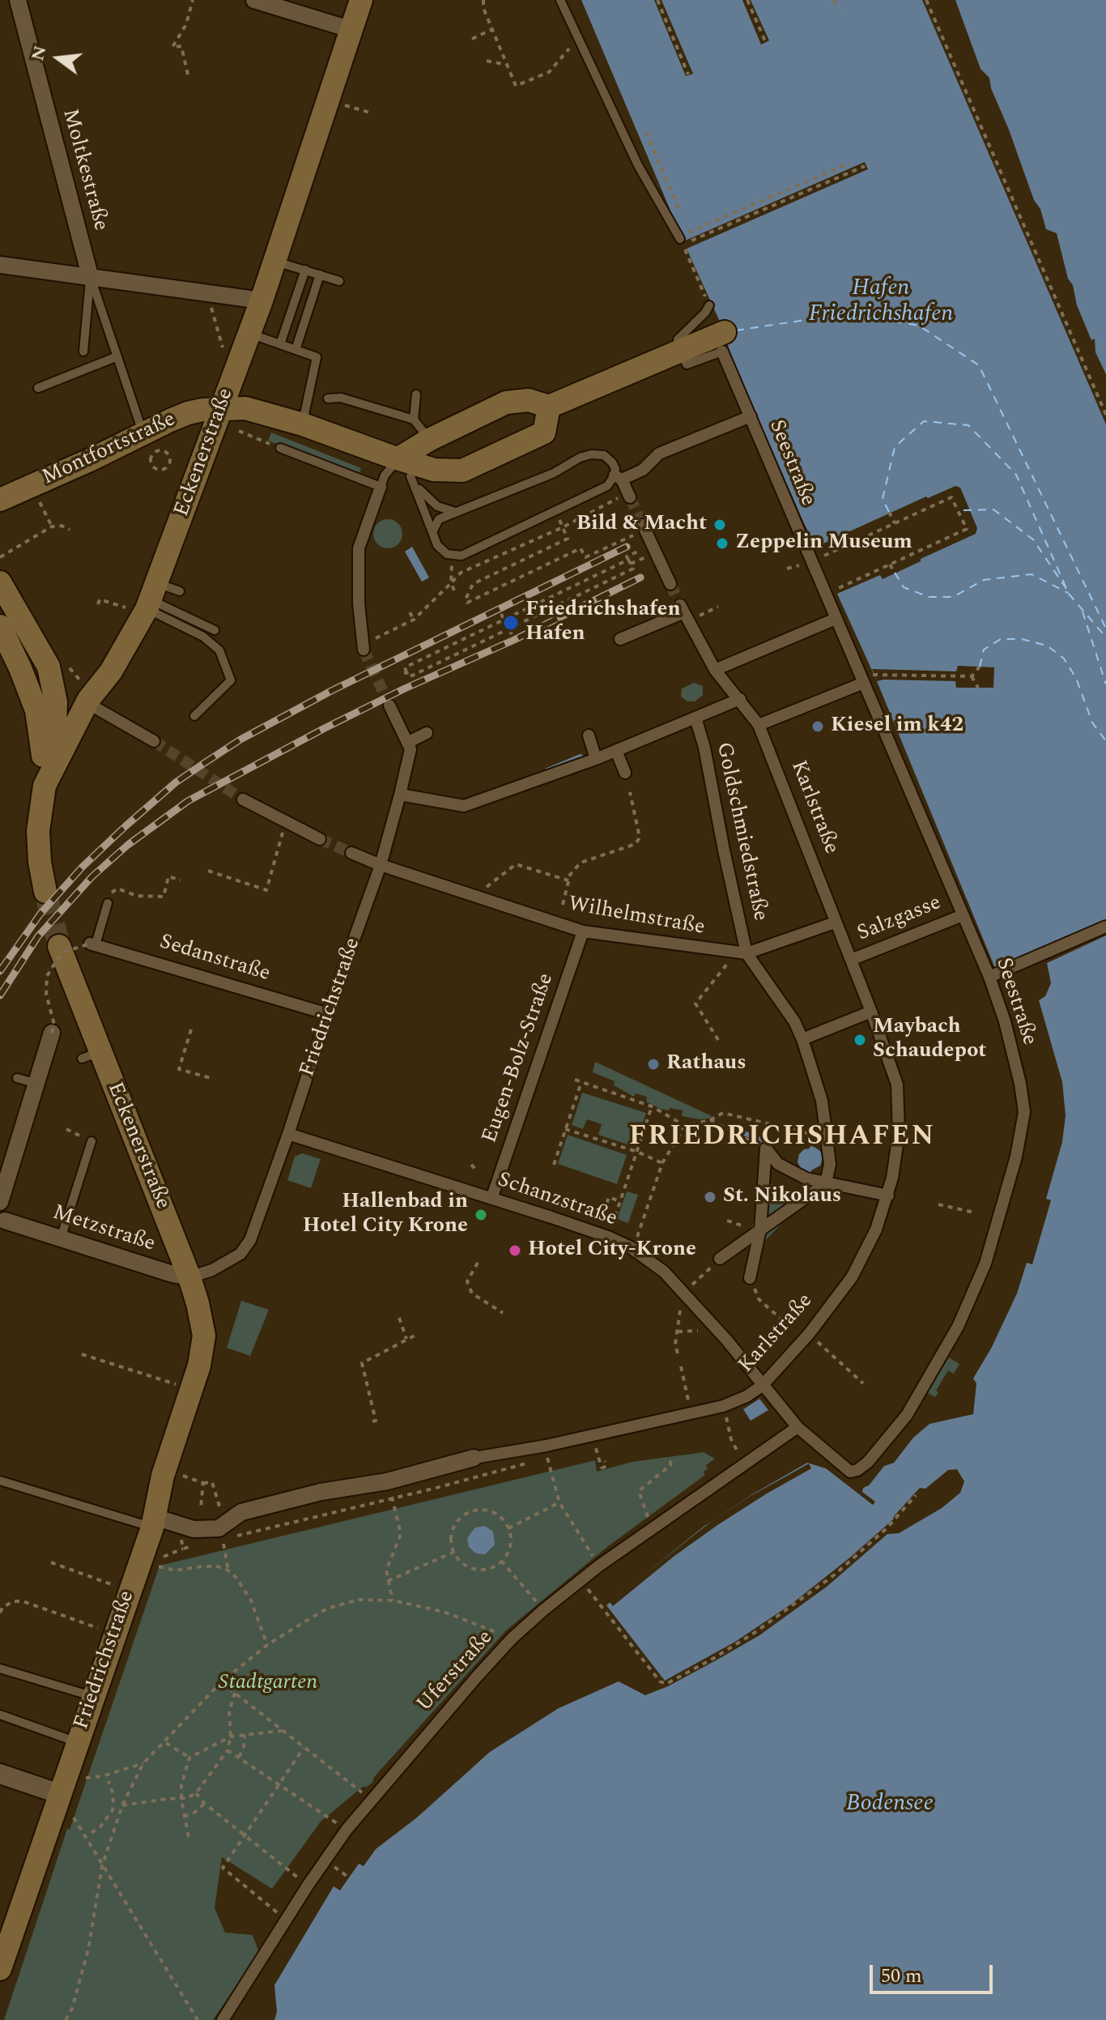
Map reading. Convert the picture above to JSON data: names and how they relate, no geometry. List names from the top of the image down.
{
  "streets": {
    "main road": ["Montfortstraße", "Eckenerstraße", "Friedrichstraße"],
    "street": [
      "Moltkestraße",
      "Seestraße",
      "Karlstraße",
      "Goldschmiedstraße",
      "Wilhelmstraße",
      "Salzgasse",
      "Sedanstraße",
      "Eugen-Bolz-Straße",
      "Schanzstraße",
      "Metzstraße",
      "Uferstraße"
    ]
  },
  "crossings": [
    ["Montfortstraße", "Eckenerstraße"],
    ["Eckenerstraße", "Friedrichstraße"],
    ["Eckenerstraße", "Metzstraße"],
    ["Seestraße", "Karlstraße"],
    ["Seestraße", "Salzgasse"],
    ["Seestraße", "Schanzstraße"],
    ["Seestraße", "Uferstraße"],
    ["Karlstraße", "Salzgasse"],
    ["Karlstraße", "Friedrichstraße"],
    ["Karlstraße", "Schanzstraße"],
    ["Goldschmiedstraße", "Wilhelmstraße"],
    ["Wilhelmstraße", "Friedrichstraße"],
    ["Wilhelmstraße", "Eugen-Bolz-Straße"],
    ["Sedanstraße", "Friedrichstraße"],
    ["Friedrichstraße", "Schanzstraße"],
    ["Friedrichstraße", "Metzstraße"],
    ["Eugen-Bolz-Straße", "Schanzstraße"]
  ],
  "districts": ["FRIEDRICHSHAFEN"],
  "water": ["Hafen Friedrichshafen", "Bodensee"],
  "parks": ["Stadtgarten"],
  "places": [
    "Bild & Macht",
    "Zeppelin Museum",
    "Friedrichshafen Hafen",
    "Kiesel im k42",
    "Maybach Schaudepot",
    "Rathaus",
    "St. Nikolaus",
    "Hallenbad in Hotel City Krone",
    "Hotel City-Krone"
  ],
  "scale_bar": "50 m",
  "north": "left"
}
